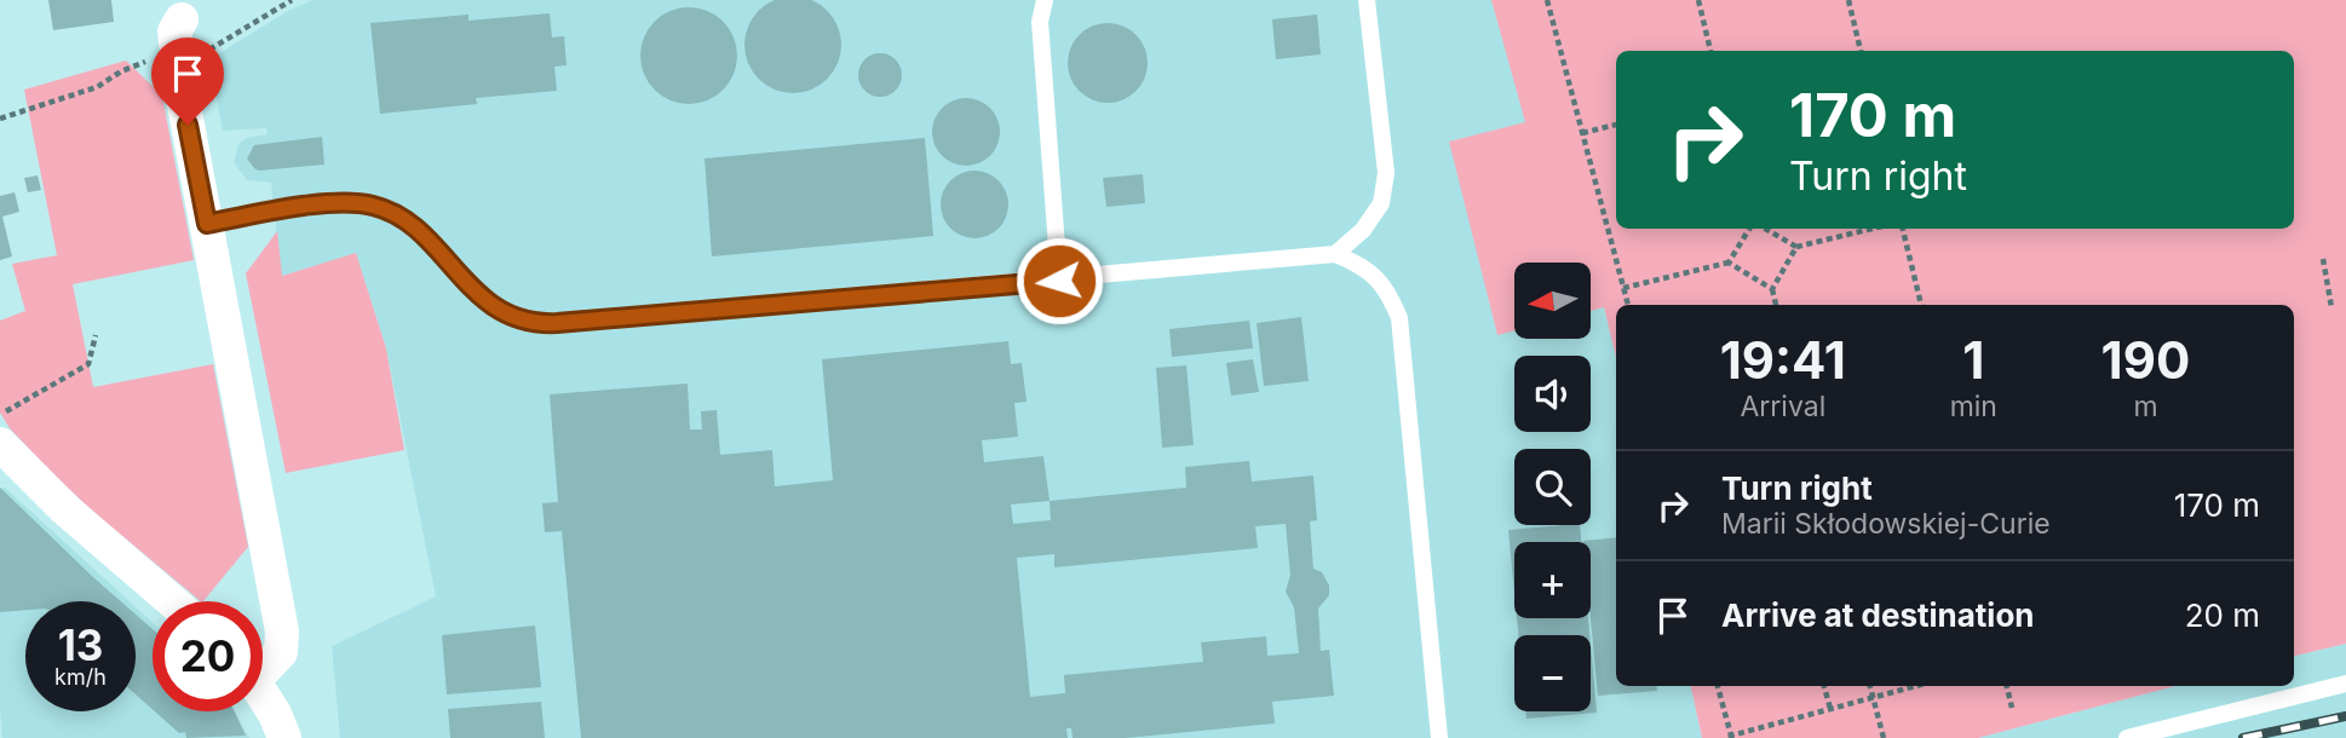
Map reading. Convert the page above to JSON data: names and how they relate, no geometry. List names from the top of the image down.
{
  "north": "left",
  "page": {
    "turn": ["170 m", "Turn right"],
    "map_buttons": ["+", "−"],
    "eta": [
      "19:41",
      "Arrival",
      "1",
      "min",
      "190",
      "m"
    ],
    "list": [
      {
        "name": "Turn right",
        "note": "Marii Skłodowskiej-Curie",
        "value": "170 m"
      },
      {
        "name": "Arrive at destination",
        "value": "20 m"
      }
    ],
    "speed": "13 km/h",
    "limit": "20"
  }
}
